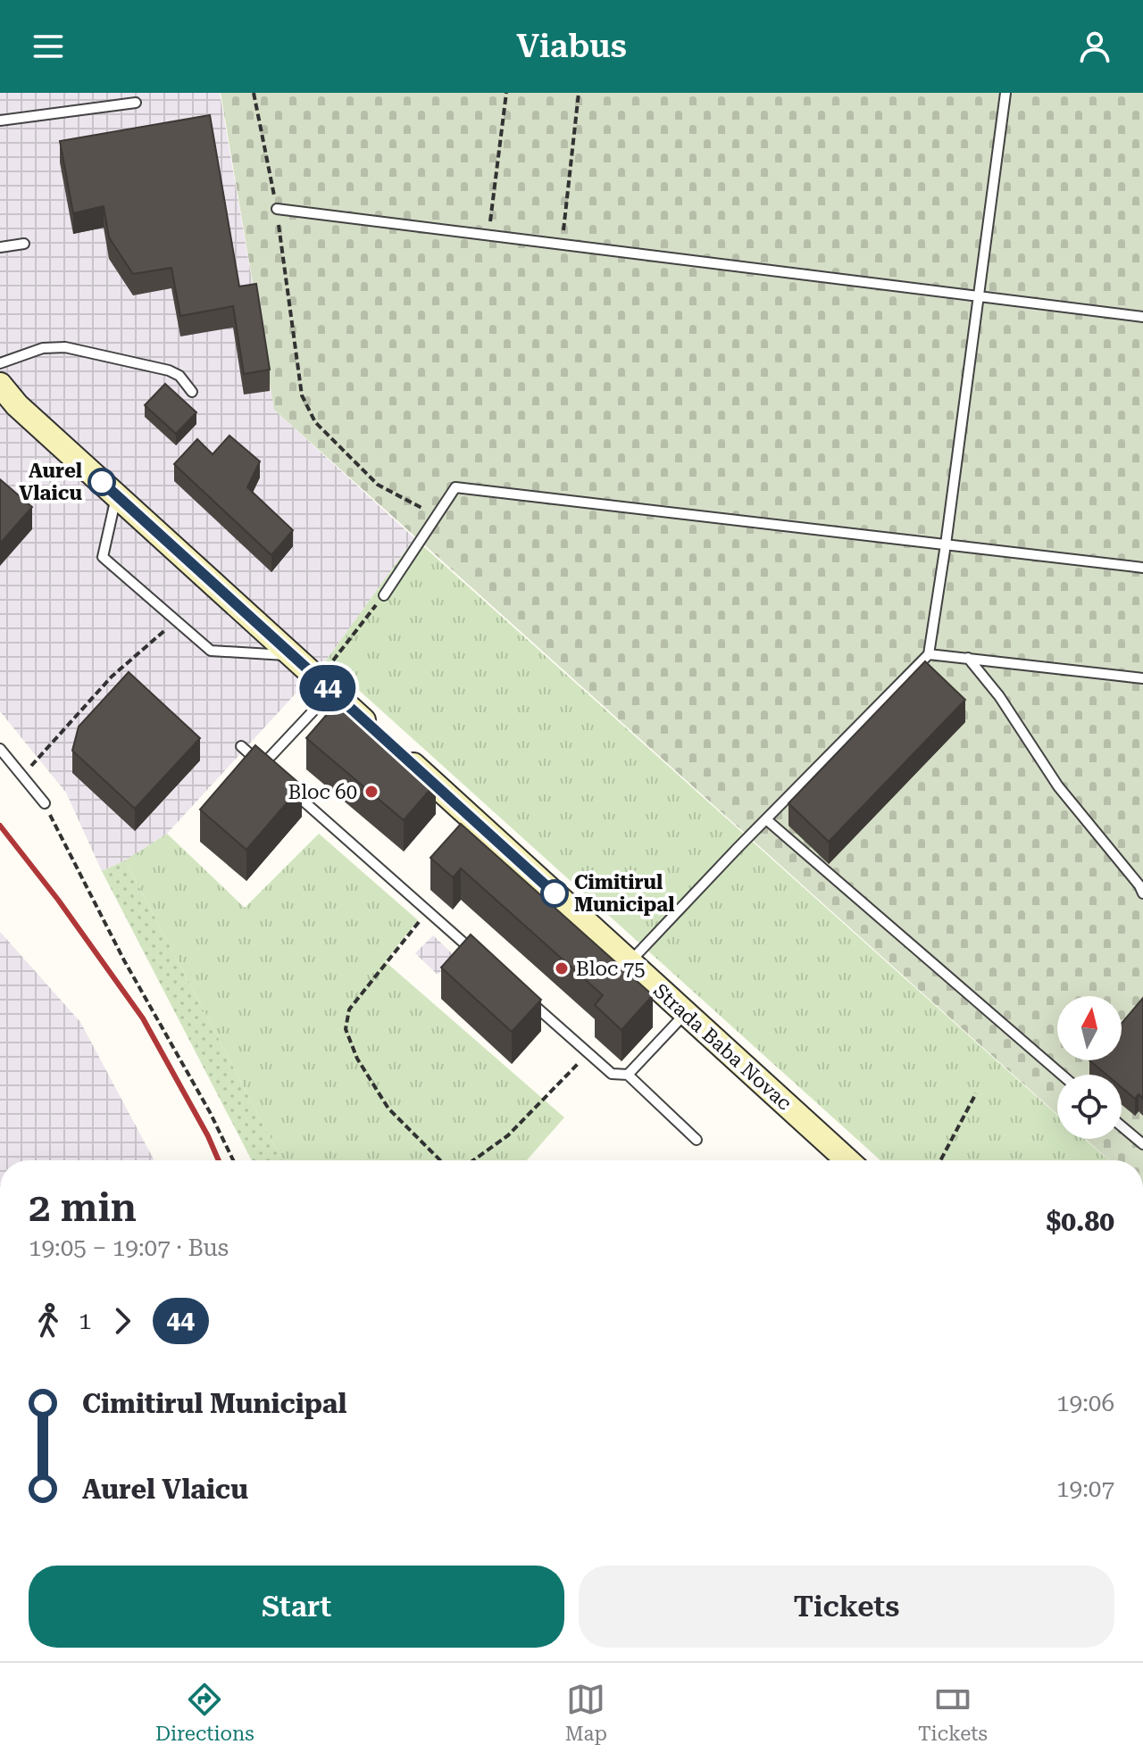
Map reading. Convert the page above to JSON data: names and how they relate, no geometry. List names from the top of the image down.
{
  "streets": {
    "main road": ["Strada Baba Novac"]
  },
  "places": [
    "Aurel Vlaicu",
    "Bloc 60",
    "Cimitirul Municipal",
    "Bloc 75"
  ],
  "lines": ["bus line 44"],
  "north": "top",
  "page": {
    "header": "Viabus",
    "on_map": "44",
    "heading": ["2 min", "19:05 – 19:07 · Bus", "$0.80"],
    "legs": ["1", "44"],
    "list": [
      {
        "name": "Cimitirul Municipal",
        "value": "19:06"
      },
      {
        "name": "Aurel Vlaicu",
        "value": "19:07"
      }
    ],
    "buttons": ["Start", "Tickets"],
    "tabs": ["Directions", "Map", "Tickets"]
  }
}
